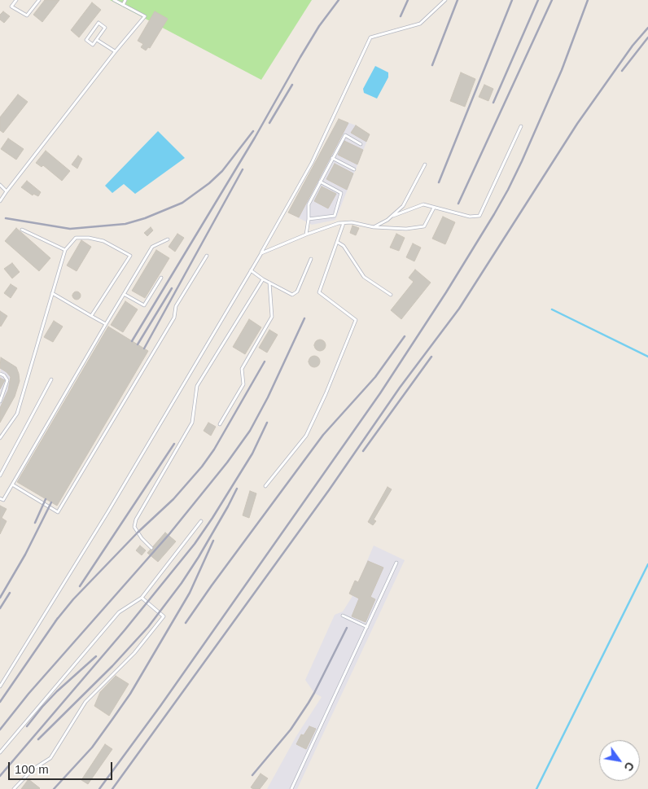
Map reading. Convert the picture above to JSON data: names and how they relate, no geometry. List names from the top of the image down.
{
  "scale_bar": "100 m",
  "north": "bottom right"
}
